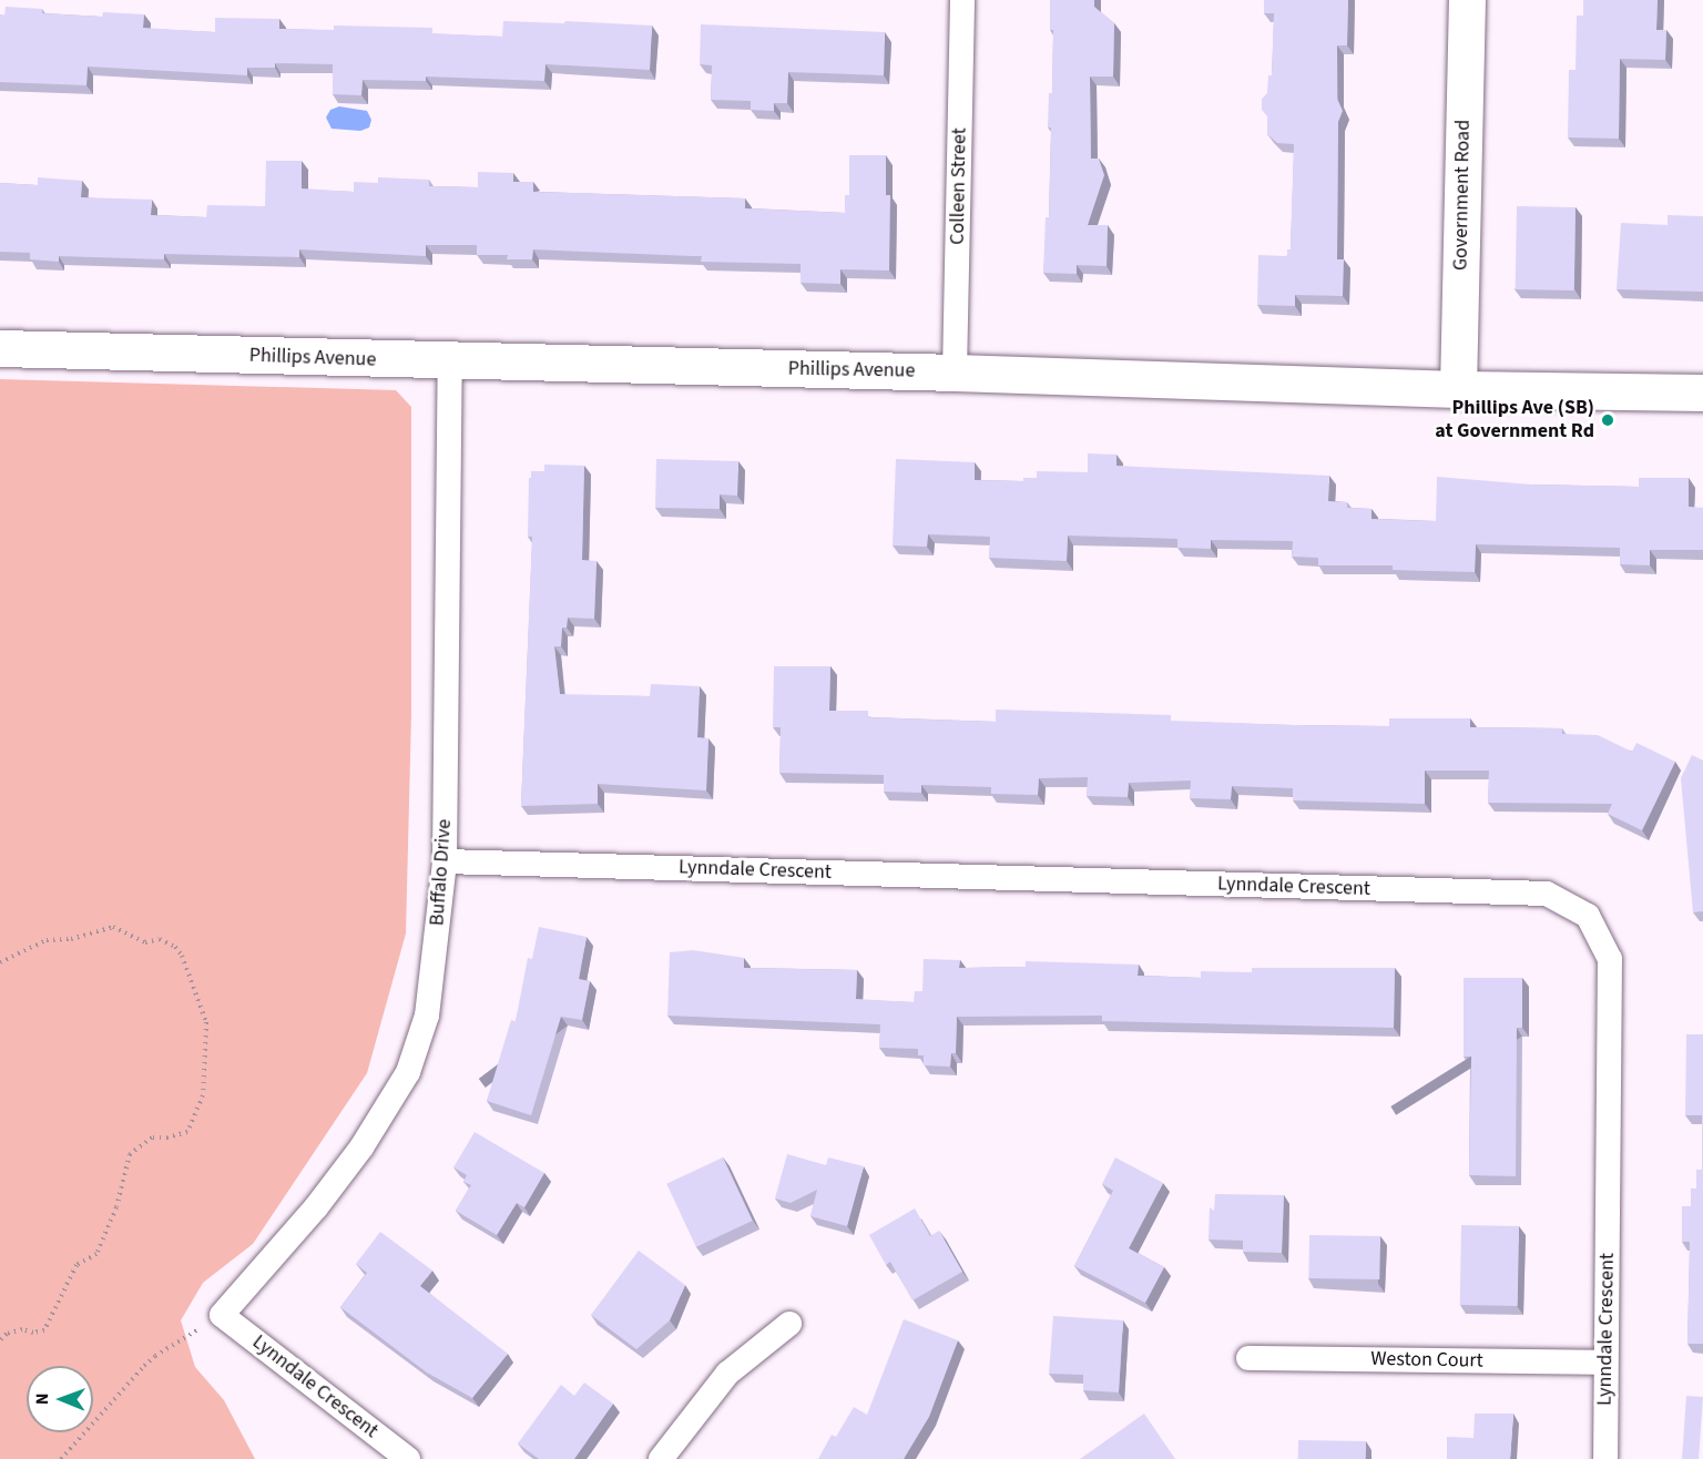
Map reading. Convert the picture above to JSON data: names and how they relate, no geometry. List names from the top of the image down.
{
  "streets": {
    "street": [
      "Colleen Street",
      "Government Road",
      "Phillips Avenue",
      "Lynndale Crescent",
      "Buffalo Drive",
      "Weston Court"
    ]
  },
  "crossings": [
    ["Colleen Street", "Phillips Avenue"],
    ["Government Road", "Phillips Avenue"],
    ["Phillips Avenue", "Buffalo Drive"],
    ["Lynndale Crescent", "Buffalo Drive"],
    ["Lynndale Crescent", "Weston Court"]
  ],
  "places": ["Phillips Ave (SB) at Government Rd"],
  "north": "left"
}
